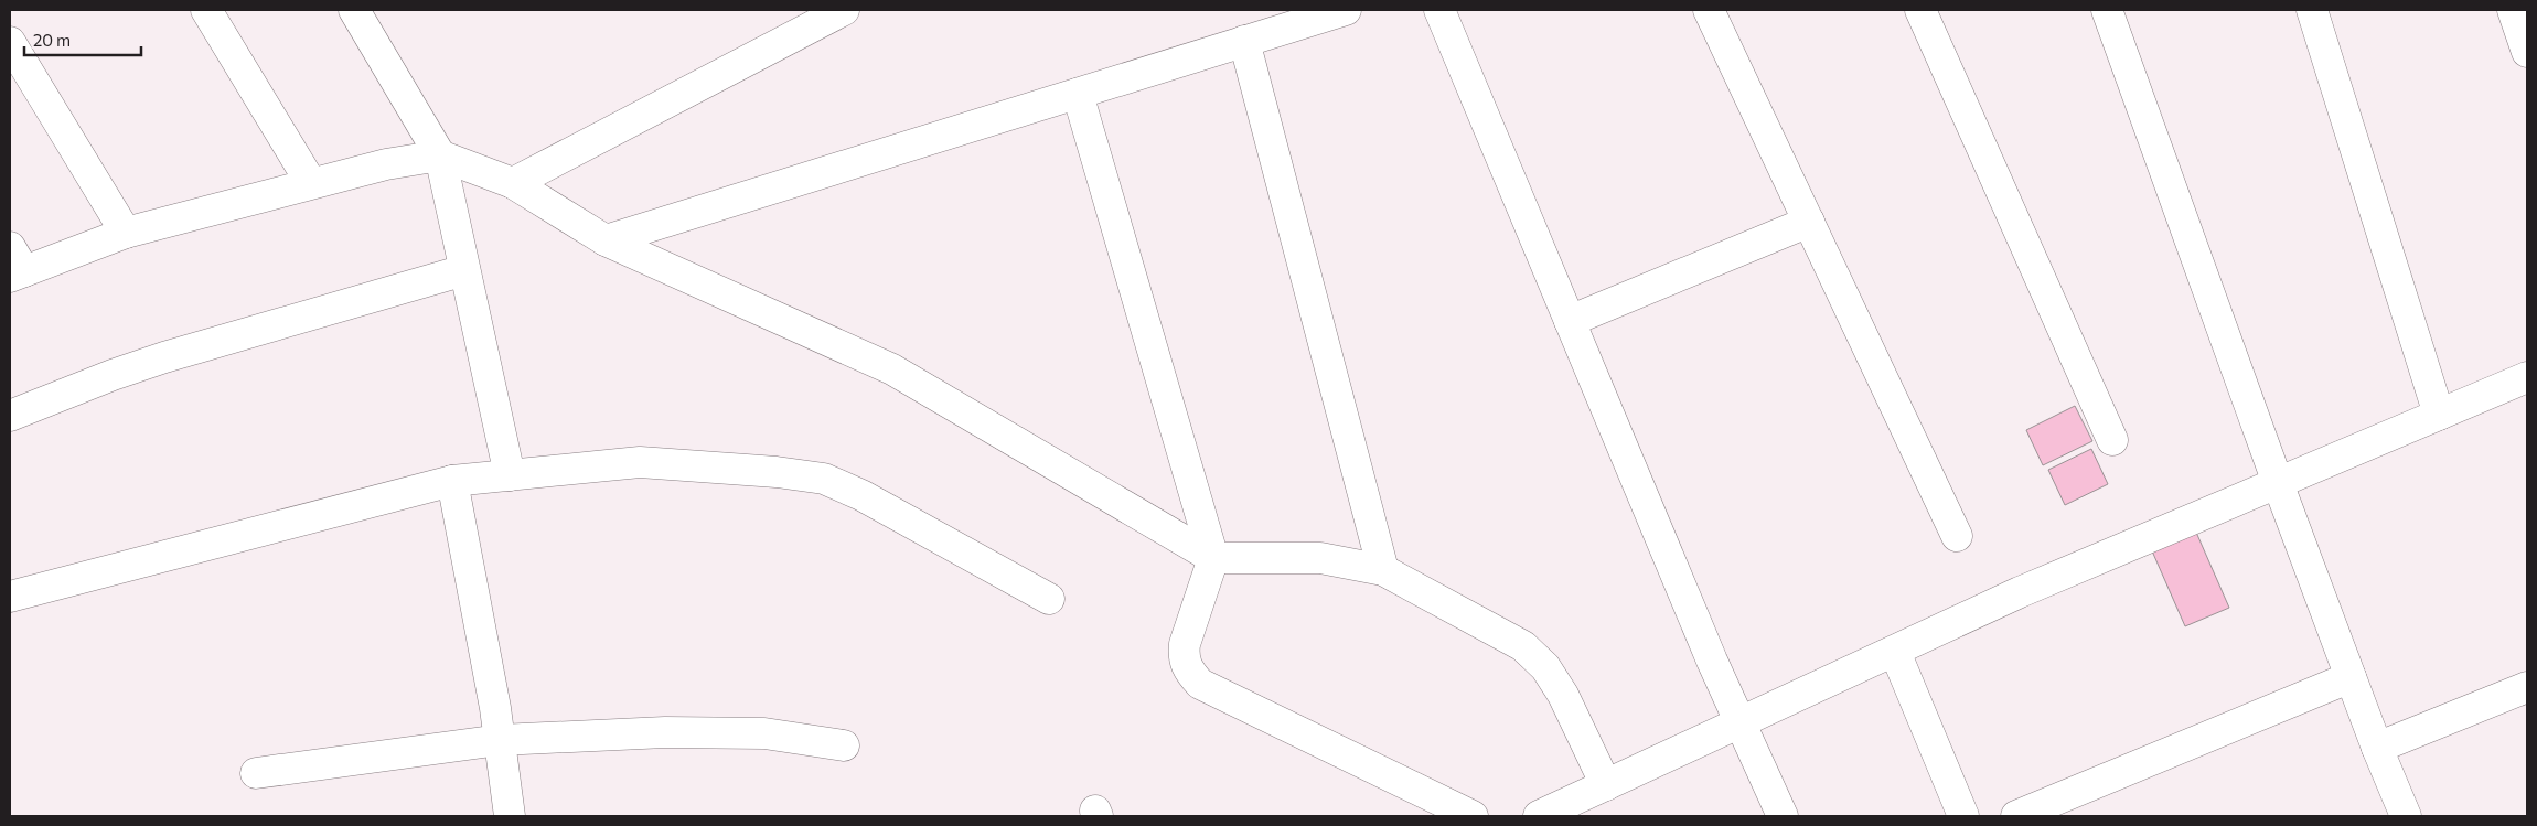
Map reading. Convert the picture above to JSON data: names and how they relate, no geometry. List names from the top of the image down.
{
  "scale_bar": "20 m"
}
